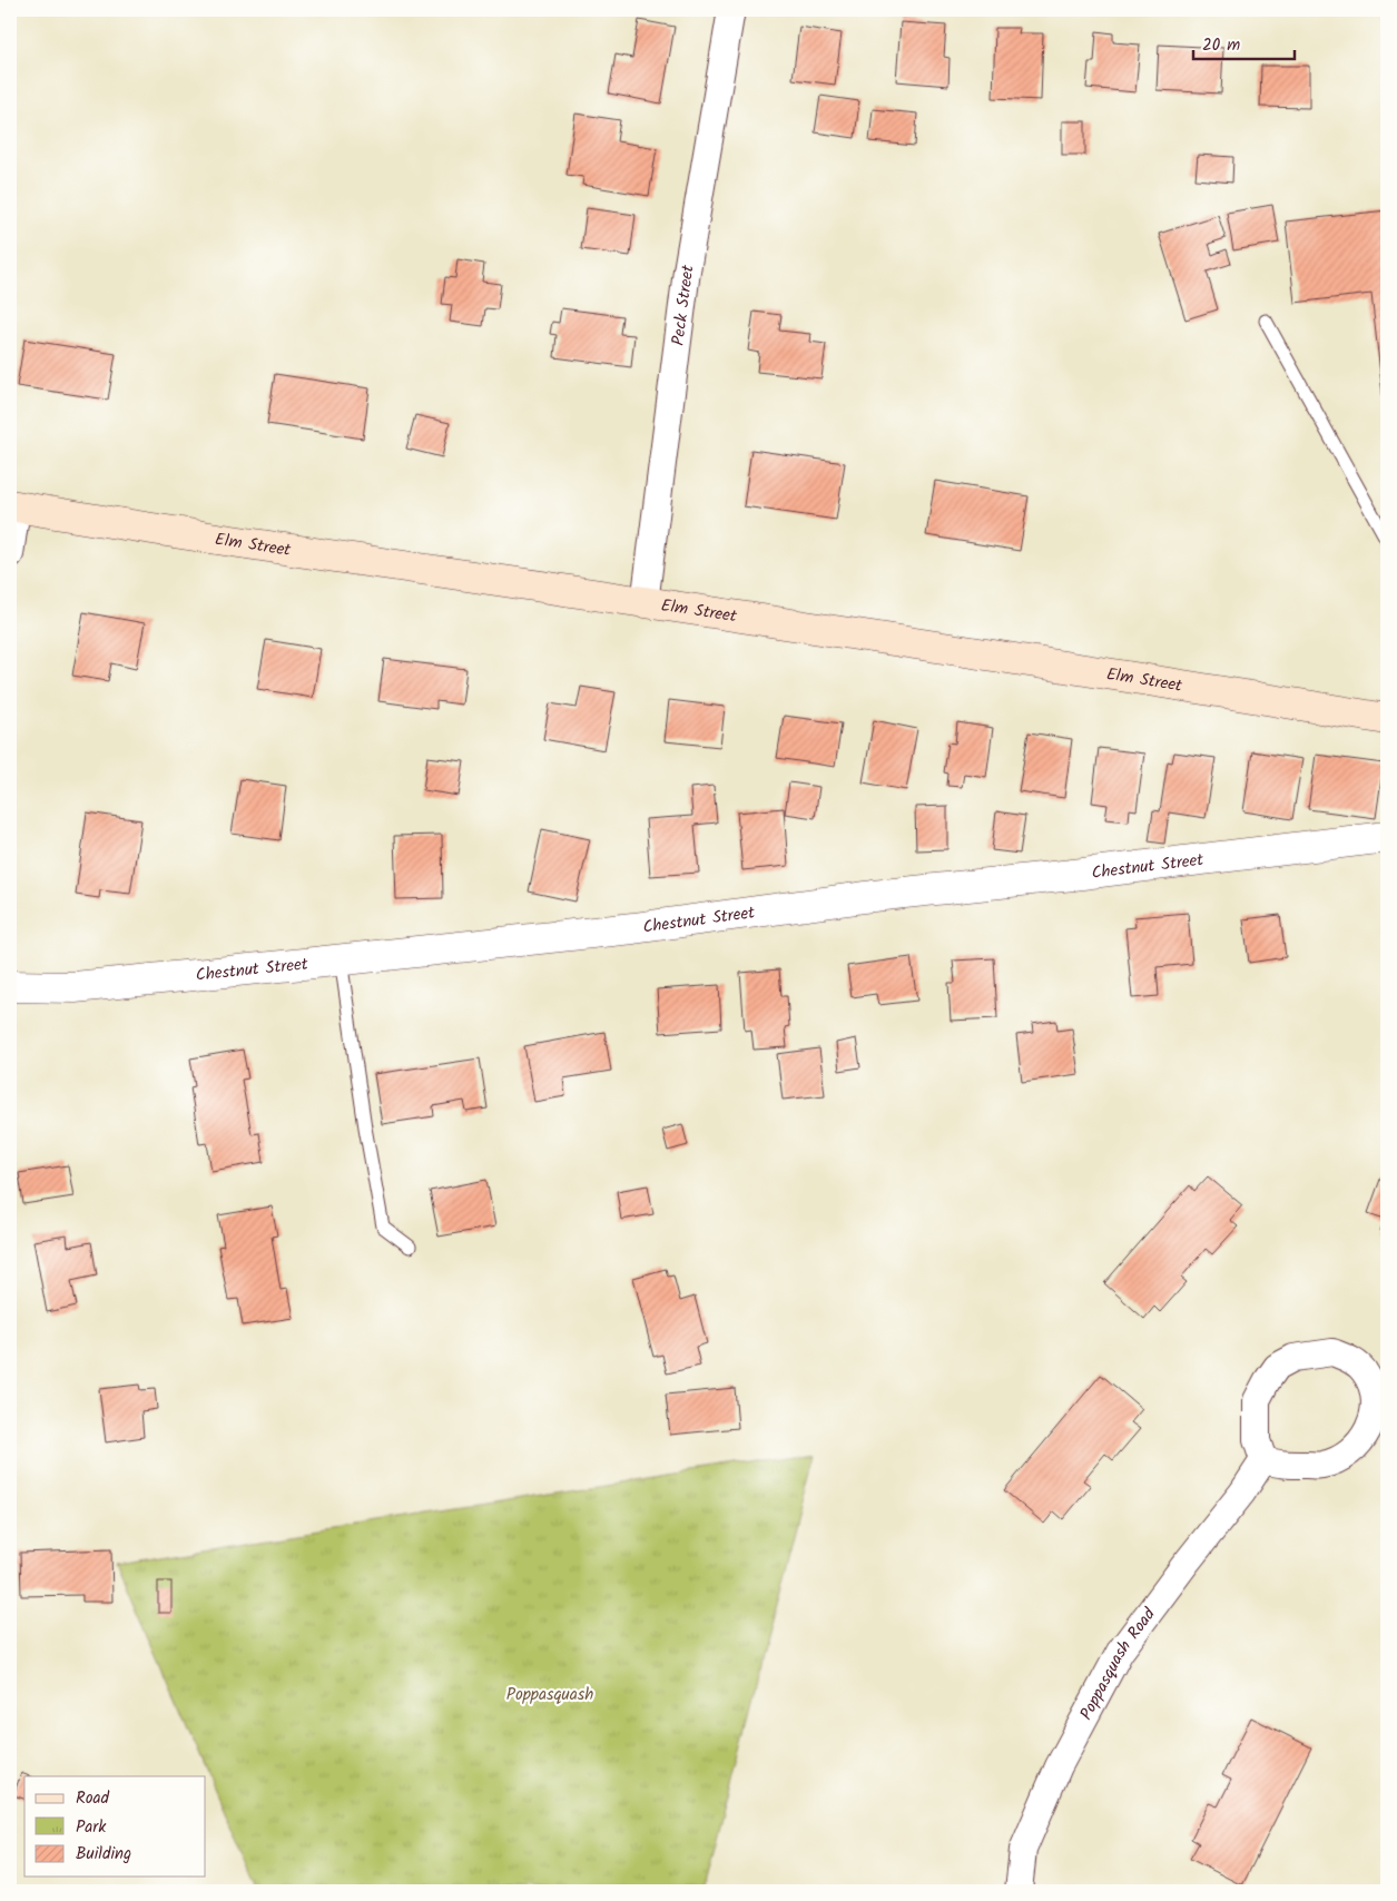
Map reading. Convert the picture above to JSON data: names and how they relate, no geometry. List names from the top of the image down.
{
  "streets": {
    "main road": ["Elm Street"],
    "street": ["Peck Street", "Chestnut Street", "Poppasquash Road"]
  },
  "crossings": [
    ["Peck Street", "Elm Street"]
  ],
  "parks": ["Poppasquash"],
  "legend": ["Road", "Park", "Building"],
  "scale_bar": "20 m"
}
